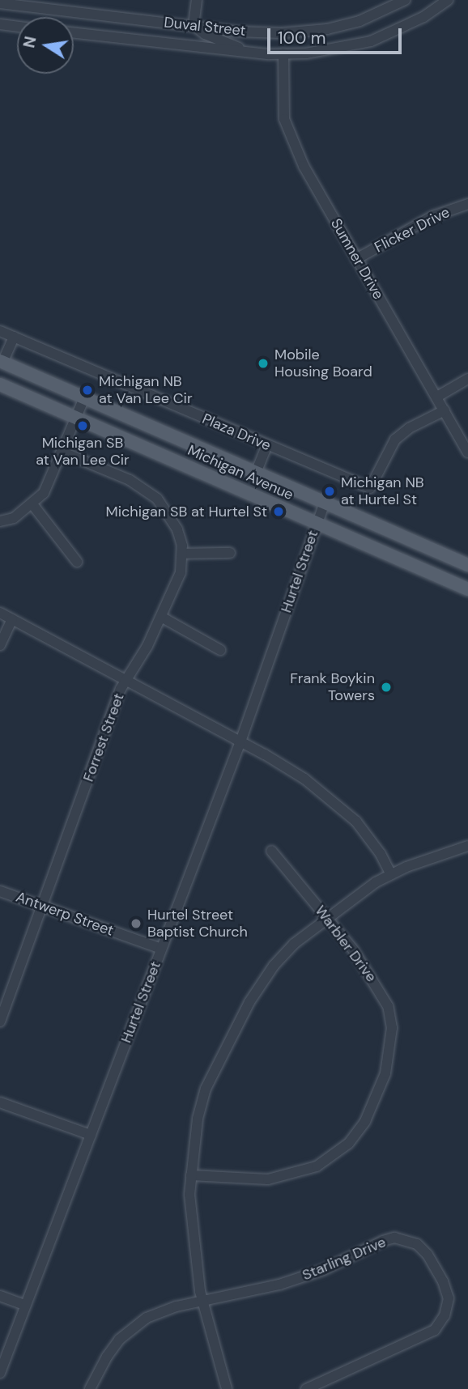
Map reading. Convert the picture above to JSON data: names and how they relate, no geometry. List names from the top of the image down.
{
  "streets": {
    "main road": ["Michigan Avenue"],
    "street": [
      "Duval Street",
      "Flicker Drive",
      "Sumner Drive",
      "Plaza Drive",
      "Hurtel Street",
      "Forrest Street",
      "Antwerp Street",
      "Warbler Drive",
      "Starling Drive"
    ]
  },
  "crossings": [
    ["Duval Street", "Sumner Drive"],
    ["Flicker Drive", "Sumner Drive"],
    ["Sumner Drive", "Plaza Drive"],
    ["Michigan Avenue", "Hurtel Street"],
    ["Hurtel Street", "Antwerp Street"],
    ["Forrest Street", "Antwerp Street"]
  ],
  "places": [
    "Mobile Housing Board",
    "Michigan NB at Van Lee Cir",
    "Michigan SB at Van Lee Cir",
    "Michigan NB at Hurtel St",
    "Michigan SB at Hurtel St",
    "Frank Boykin Towers",
    "Hurtel Street Baptist Church"
  ],
  "scale_bar": "100 m",
  "north": "left"
}
